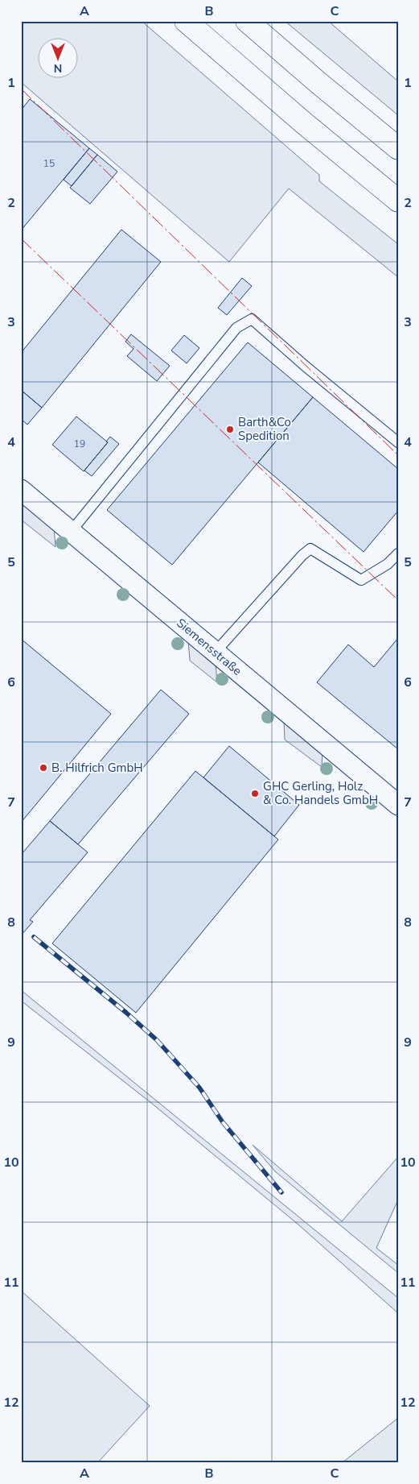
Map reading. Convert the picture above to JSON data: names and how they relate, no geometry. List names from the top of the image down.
{
  "streets": {
    "street": ["Siemensstraße"]
  },
  "places": ["Barth&Co Spedition", "B. Hilfrich GmbH", "GHC Gerling, Holz & Co. Handels GmbH"],
  "house_numbers": ["15", "19"],
  "north": "bottom",
  "grid": {
    "columns": ["A", "B", "C"],
    "rows": [
      "1",
      "2",
      "3",
      "4",
      "5",
      "6",
      "7",
      "8",
      "9",
      "10",
      "11",
      "12"
    ]
  }
}
